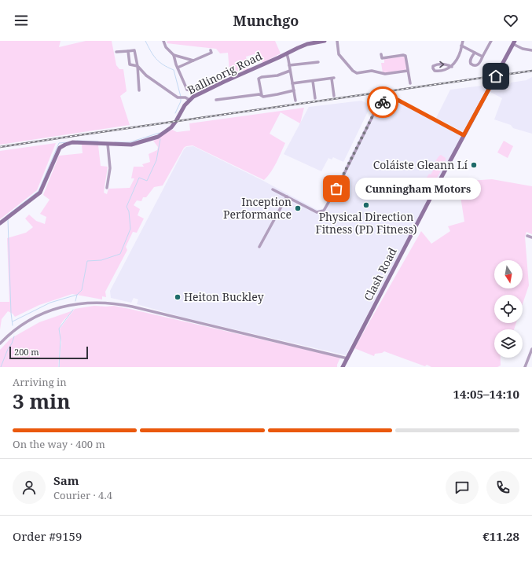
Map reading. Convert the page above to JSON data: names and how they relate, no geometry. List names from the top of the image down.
{
  "streets": {
    "street": ["Ballinorig Road", "Clash Road"]
  },
  "places": [
    "Coláiste Gleann Lí",
    "Cunningham Motors",
    "Physical Direction Fitness (PD Fitness)",
    "Inception Performance",
    "Heiton Buckley"
  ],
  "scale_bar": "200 m",
  "north": "bottom",
  "page": {
    "header": "Munchgo",
    "bubble": "Cunningham Motors",
    "scale": "200 m",
    "heading": ["3 min", "Arriving in", "14:05–14:10"],
    "panel": [
      "Sam",
      "Courier · 4.4",
      "Order #9159",
      "€11.28"
    ],
    "bar": "On the way · 400 m"
  }
}
